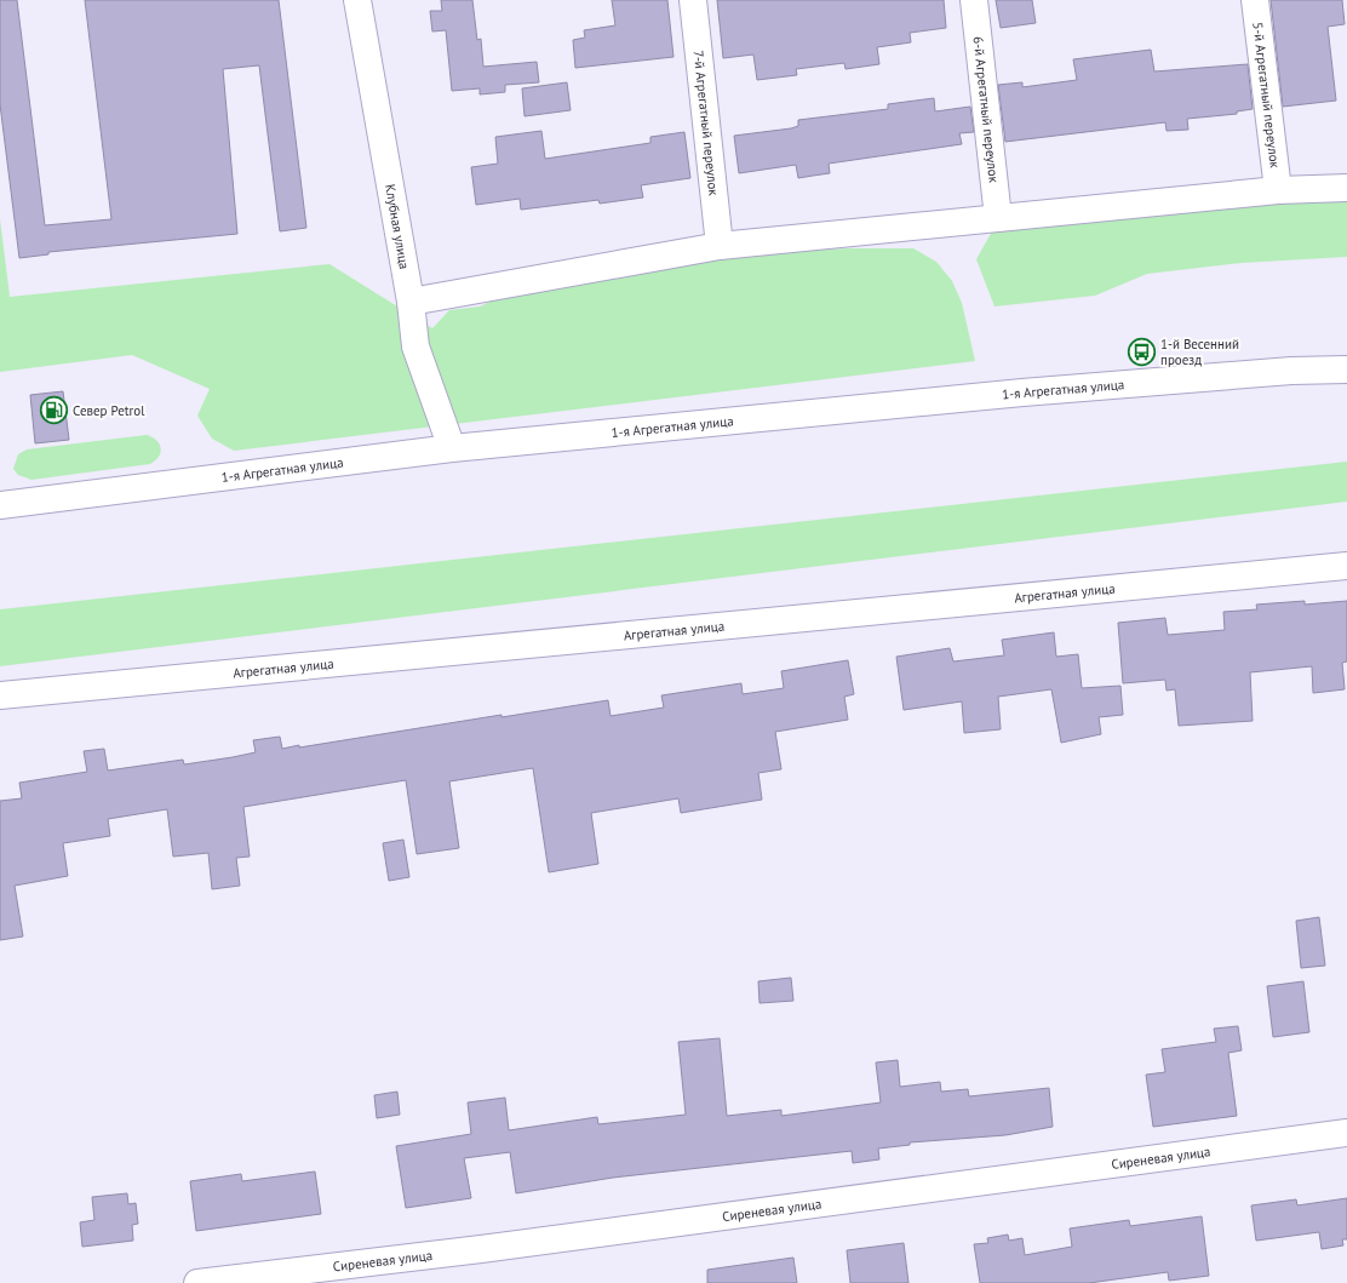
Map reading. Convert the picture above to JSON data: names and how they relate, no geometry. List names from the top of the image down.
{
  "streets": {
    "street": [
      "5-й Агрегатный переулок",
      "6-й Агрегатный переулок",
      "7-й Агрегатный переулок",
      "Клубная улица",
      "1-я Агрегатная улица",
      "Агрегатная улица",
      "Сиреневая улица"
    ]
  },
  "crossings": [
    ["Клубная улица", "1-я Агрегатная улица"]
  ],
  "places": {
    "bus stop": ["1-й Весенний проезд"],
    "fuel station": ["Север Petrol"]
  }
}
